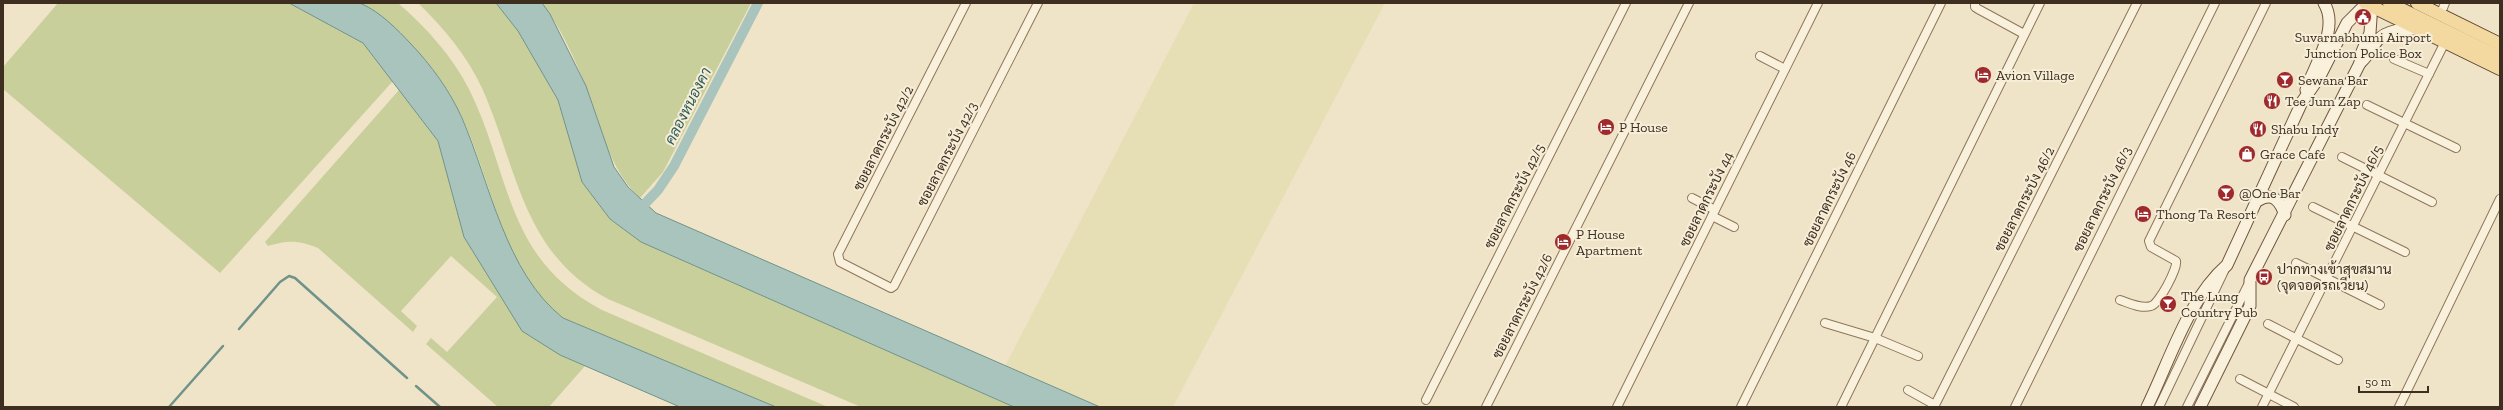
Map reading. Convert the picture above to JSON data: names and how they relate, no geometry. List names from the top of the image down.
{
  "streets": {
    "street": [
      "ซอยลาดกระบัง 42/2",
      "ซอยลาดกระบัง 42/3",
      "ซอยลาดกระบัง 42/5",
      "ซอยลาดกระบัง 46/5",
      "ซอยลาดกระบัง 44",
      "ซอยลาดกระบัง 46",
      "ซอยลาดกระบัง 46/2",
      "ซอยลาดกระบัง 46/3",
      "ซอยลาดกระบัง 42/6"
    ]
  },
  "crossings": [
    ["ซอยลาดกระบัง 42/2", "ซอยลาดกระบัง 42/3"]
  ],
  "water": ["คลองหนองคา"],
  "places": {
    "public building": ["Suvarnabhumi Airport Junction Police Box"],
    "hotel": [
      "Avion Village",
      "P House",
      "Thong Ta Resort",
      "P House Apartment"
    ],
    "bar": ["Sewana Bar", "@One Bar", "The Lung Country Pub"],
    "restaurant": ["Tee Jum Zap", "Shabu Indy"],
    "shop": ["Grace Cafe"],
    "bus stop": ["ปากทางเข้าสุขสมาน (จุดจอดรถเวียน)"]
  },
  "scale_bar": "50 m"
}
